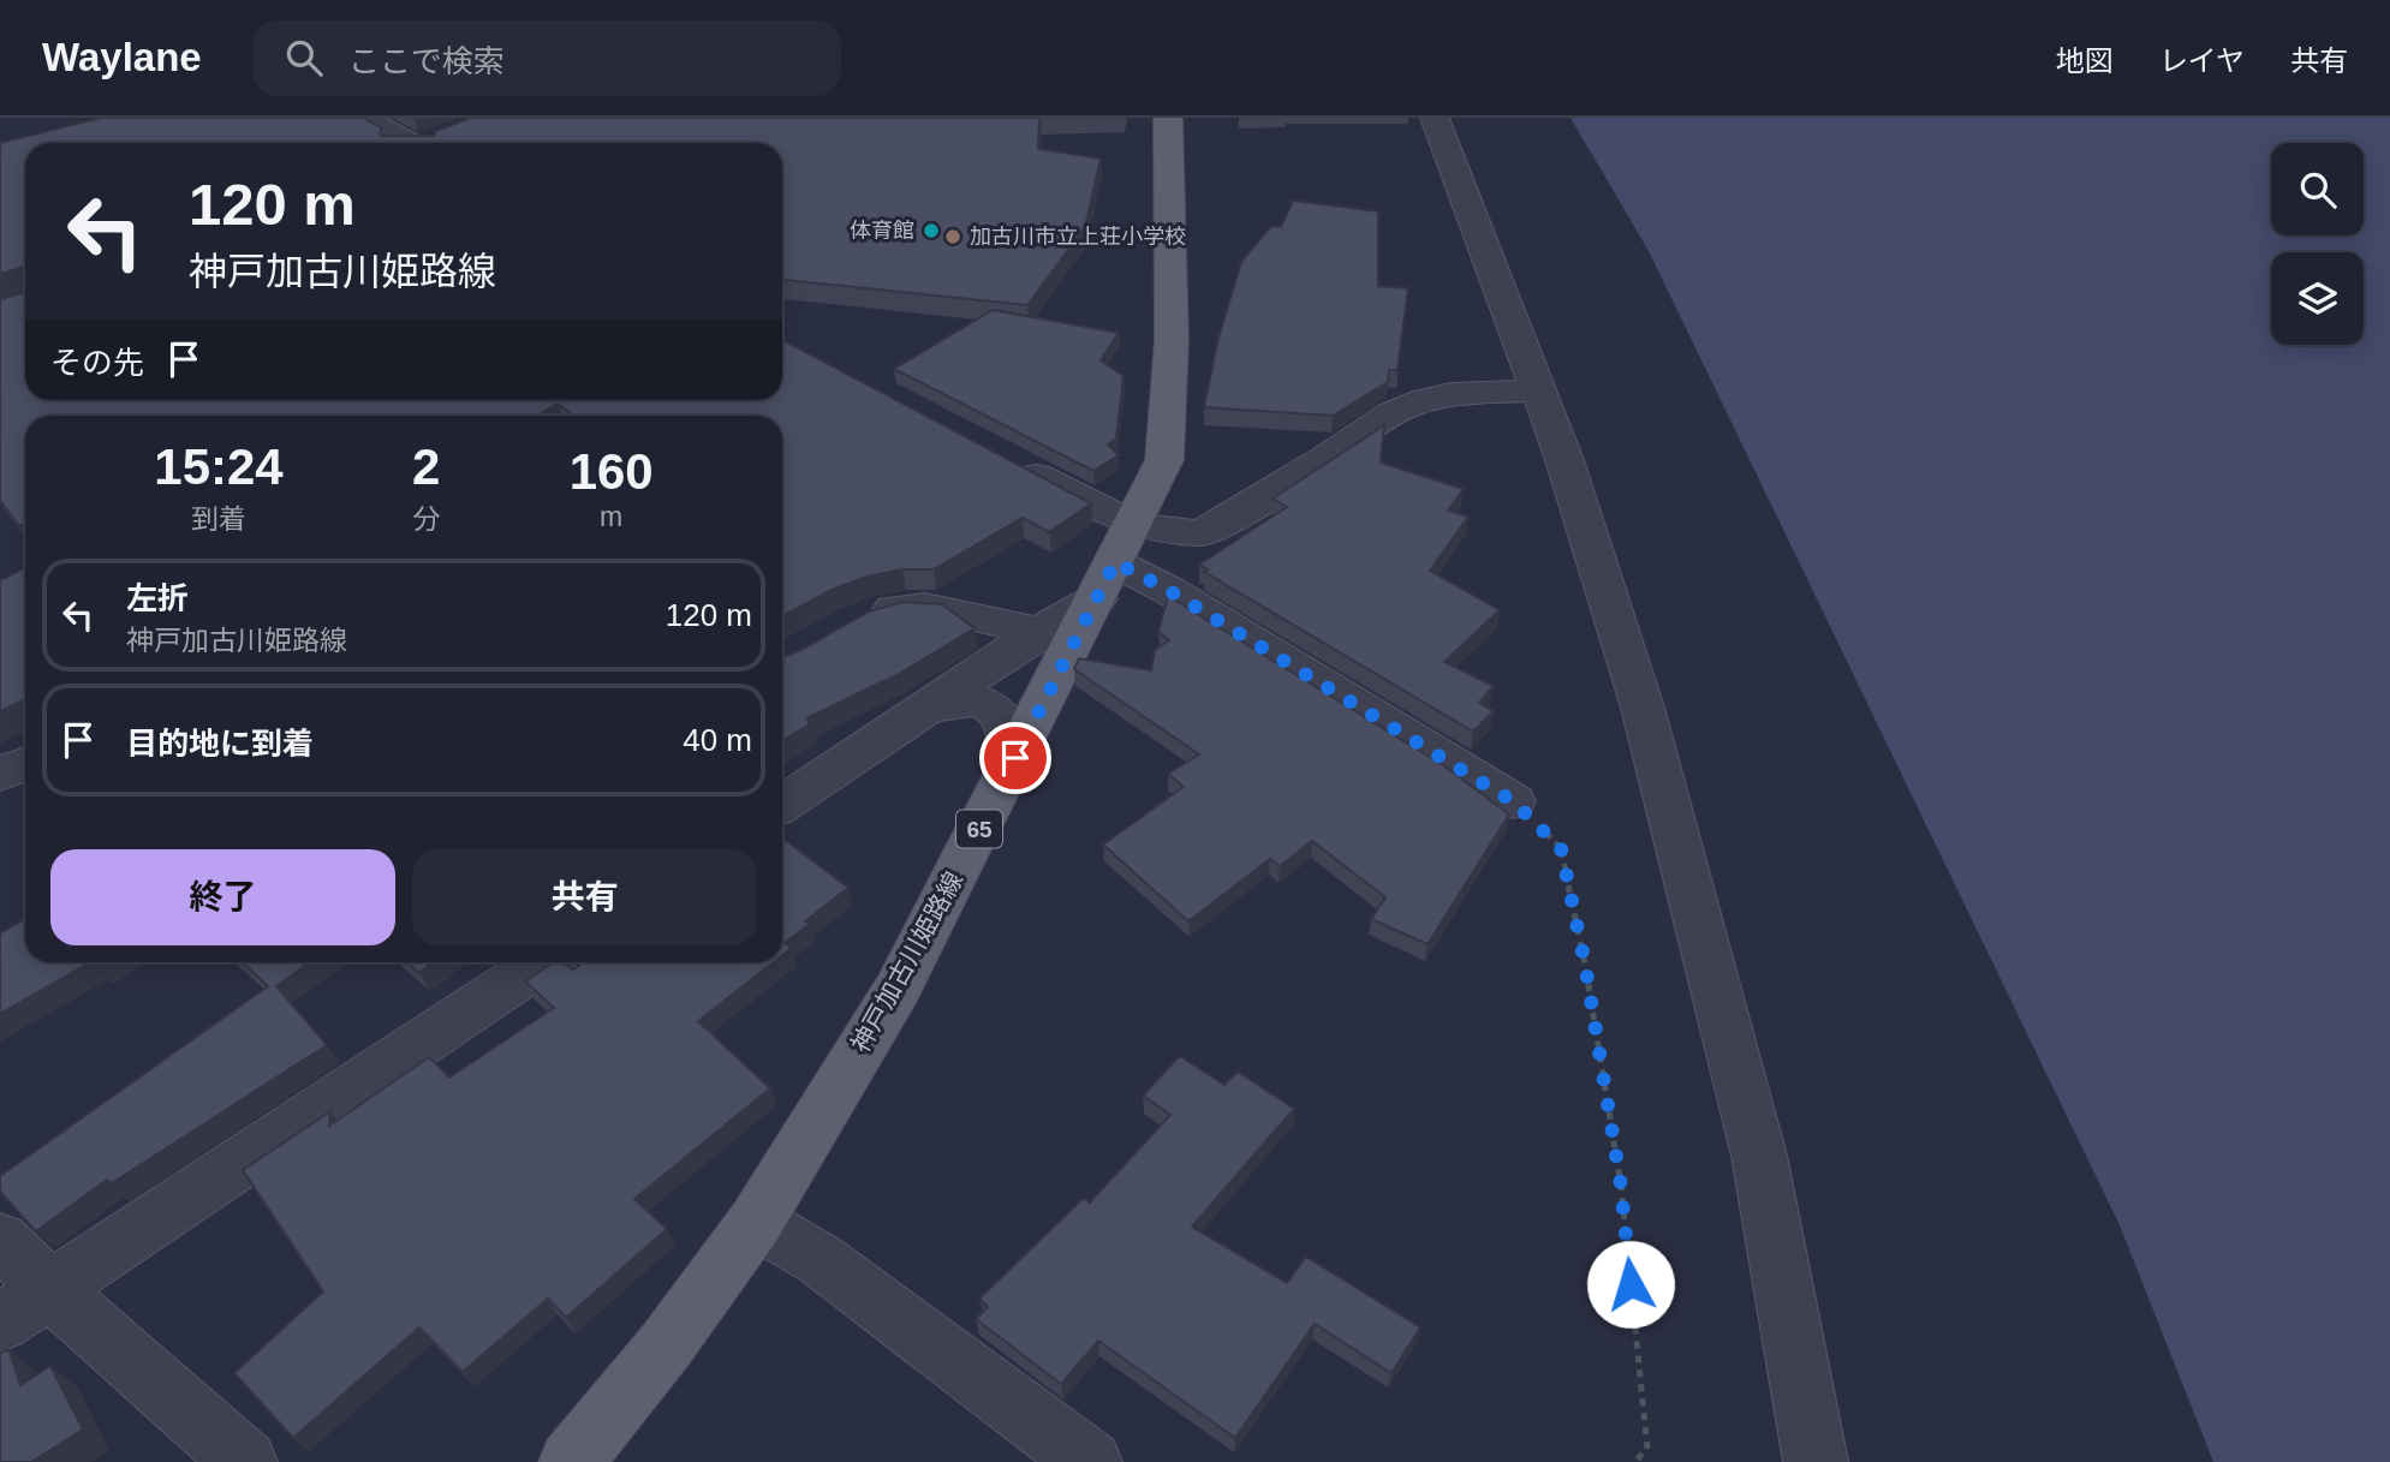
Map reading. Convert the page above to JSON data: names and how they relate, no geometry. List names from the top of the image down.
{
  "streets": {
    "main road": ["65", "神戸加古川姫路線"]
  },
  "places": ["体育館", "加古川市立上荘小学校"],
  "page": {
    "header": "Waylane",
    "search": "ここで検索",
    "nav": ["地図", "レイヤ", "共有"],
    "turn": ["120 m", "神戸加古川姫路線"],
    "then": "その先",
    "eta": [
      "15:24",
      "到着",
      "2",
      "分",
      "160",
      "m"
    ],
    "list": [
      {
        "name": "左折",
        "note": "神戸加古川姫路線",
        "value": "120 m"
      },
      {
        "name": "目的地に到着",
        "value": "40 m"
      }
    ],
    "buttons": ["終了", "共有"]
  }
}
